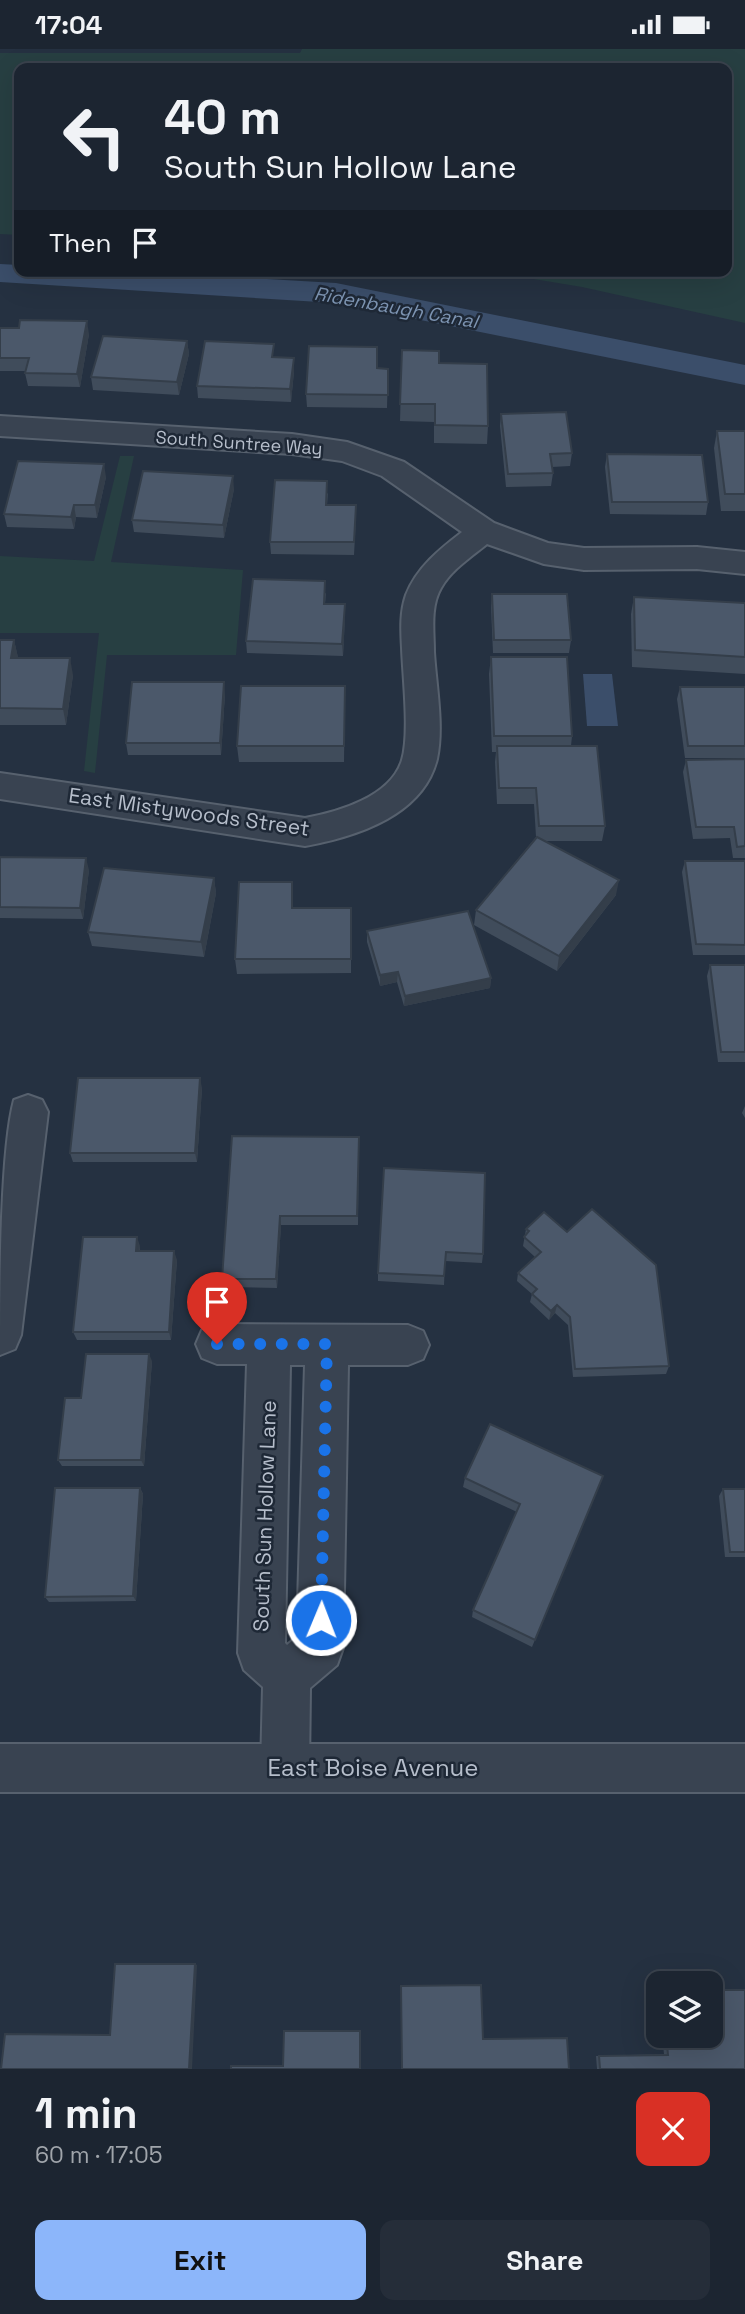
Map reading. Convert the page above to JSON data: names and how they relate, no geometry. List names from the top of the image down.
{
  "streets": {
    "street": [
      "South Suntree Way",
      "East Mistywoods Street",
      "South Sun Hollow Lane",
      "East Boise Avenue"
    ]
  },
  "crossings": [
    ["South Suntree Way", "East Mistywoods Street"]
  ],
  "water": ["Ridenbaugh Canal"],
  "page": {
    "status": "17:04",
    "turn": ["40 m", "South Sun Hollow Lane"],
    "then": "Then",
    "heading": ["1 min", "60 m · 17:05"],
    "buttons": ["Exit", "Share"]
  }
}
